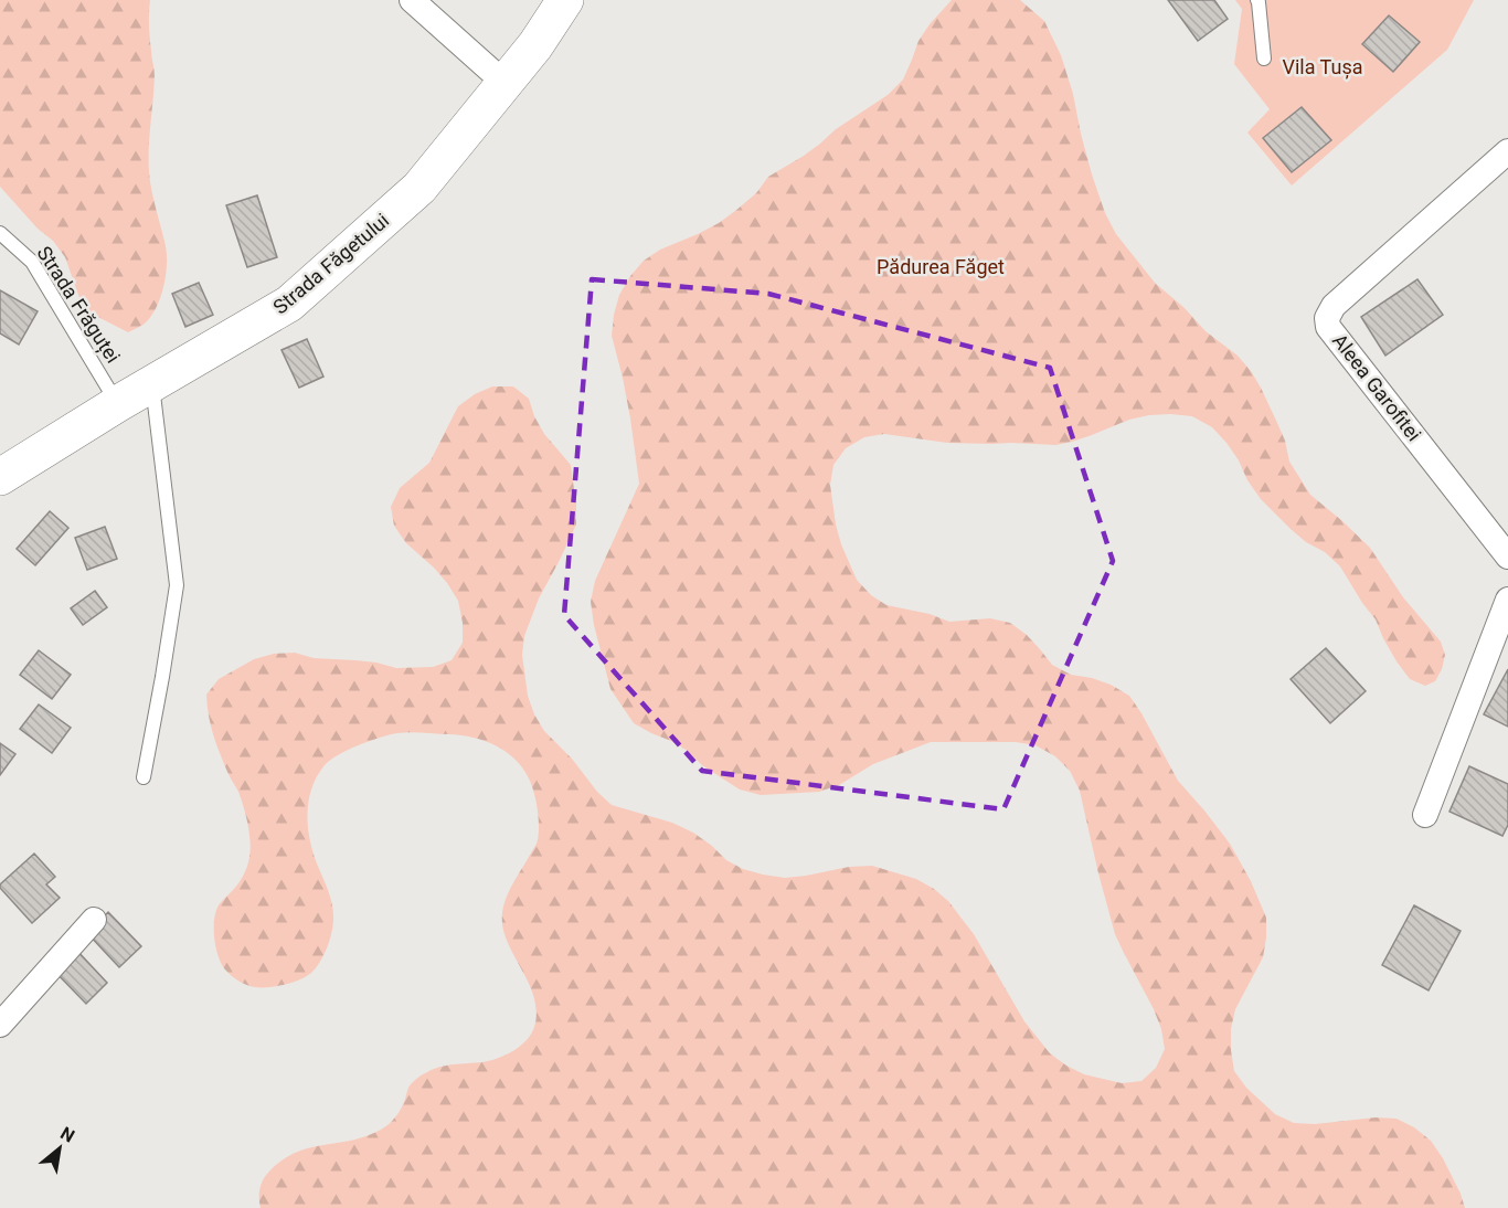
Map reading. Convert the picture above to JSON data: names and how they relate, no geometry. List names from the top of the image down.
{
  "streets": {
    "main road": ["Strada Făgetului"],
    "street": ["Aleea Garofitei"],
    "lane": ["Strada Frăguței"]
  },
  "crossings": [
    ["Strada Făgetului", "Strada Frăguței"]
  ],
  "parks": ["Vila Tușa", "Pădurea Făget"],
  "north": "top right"
}
